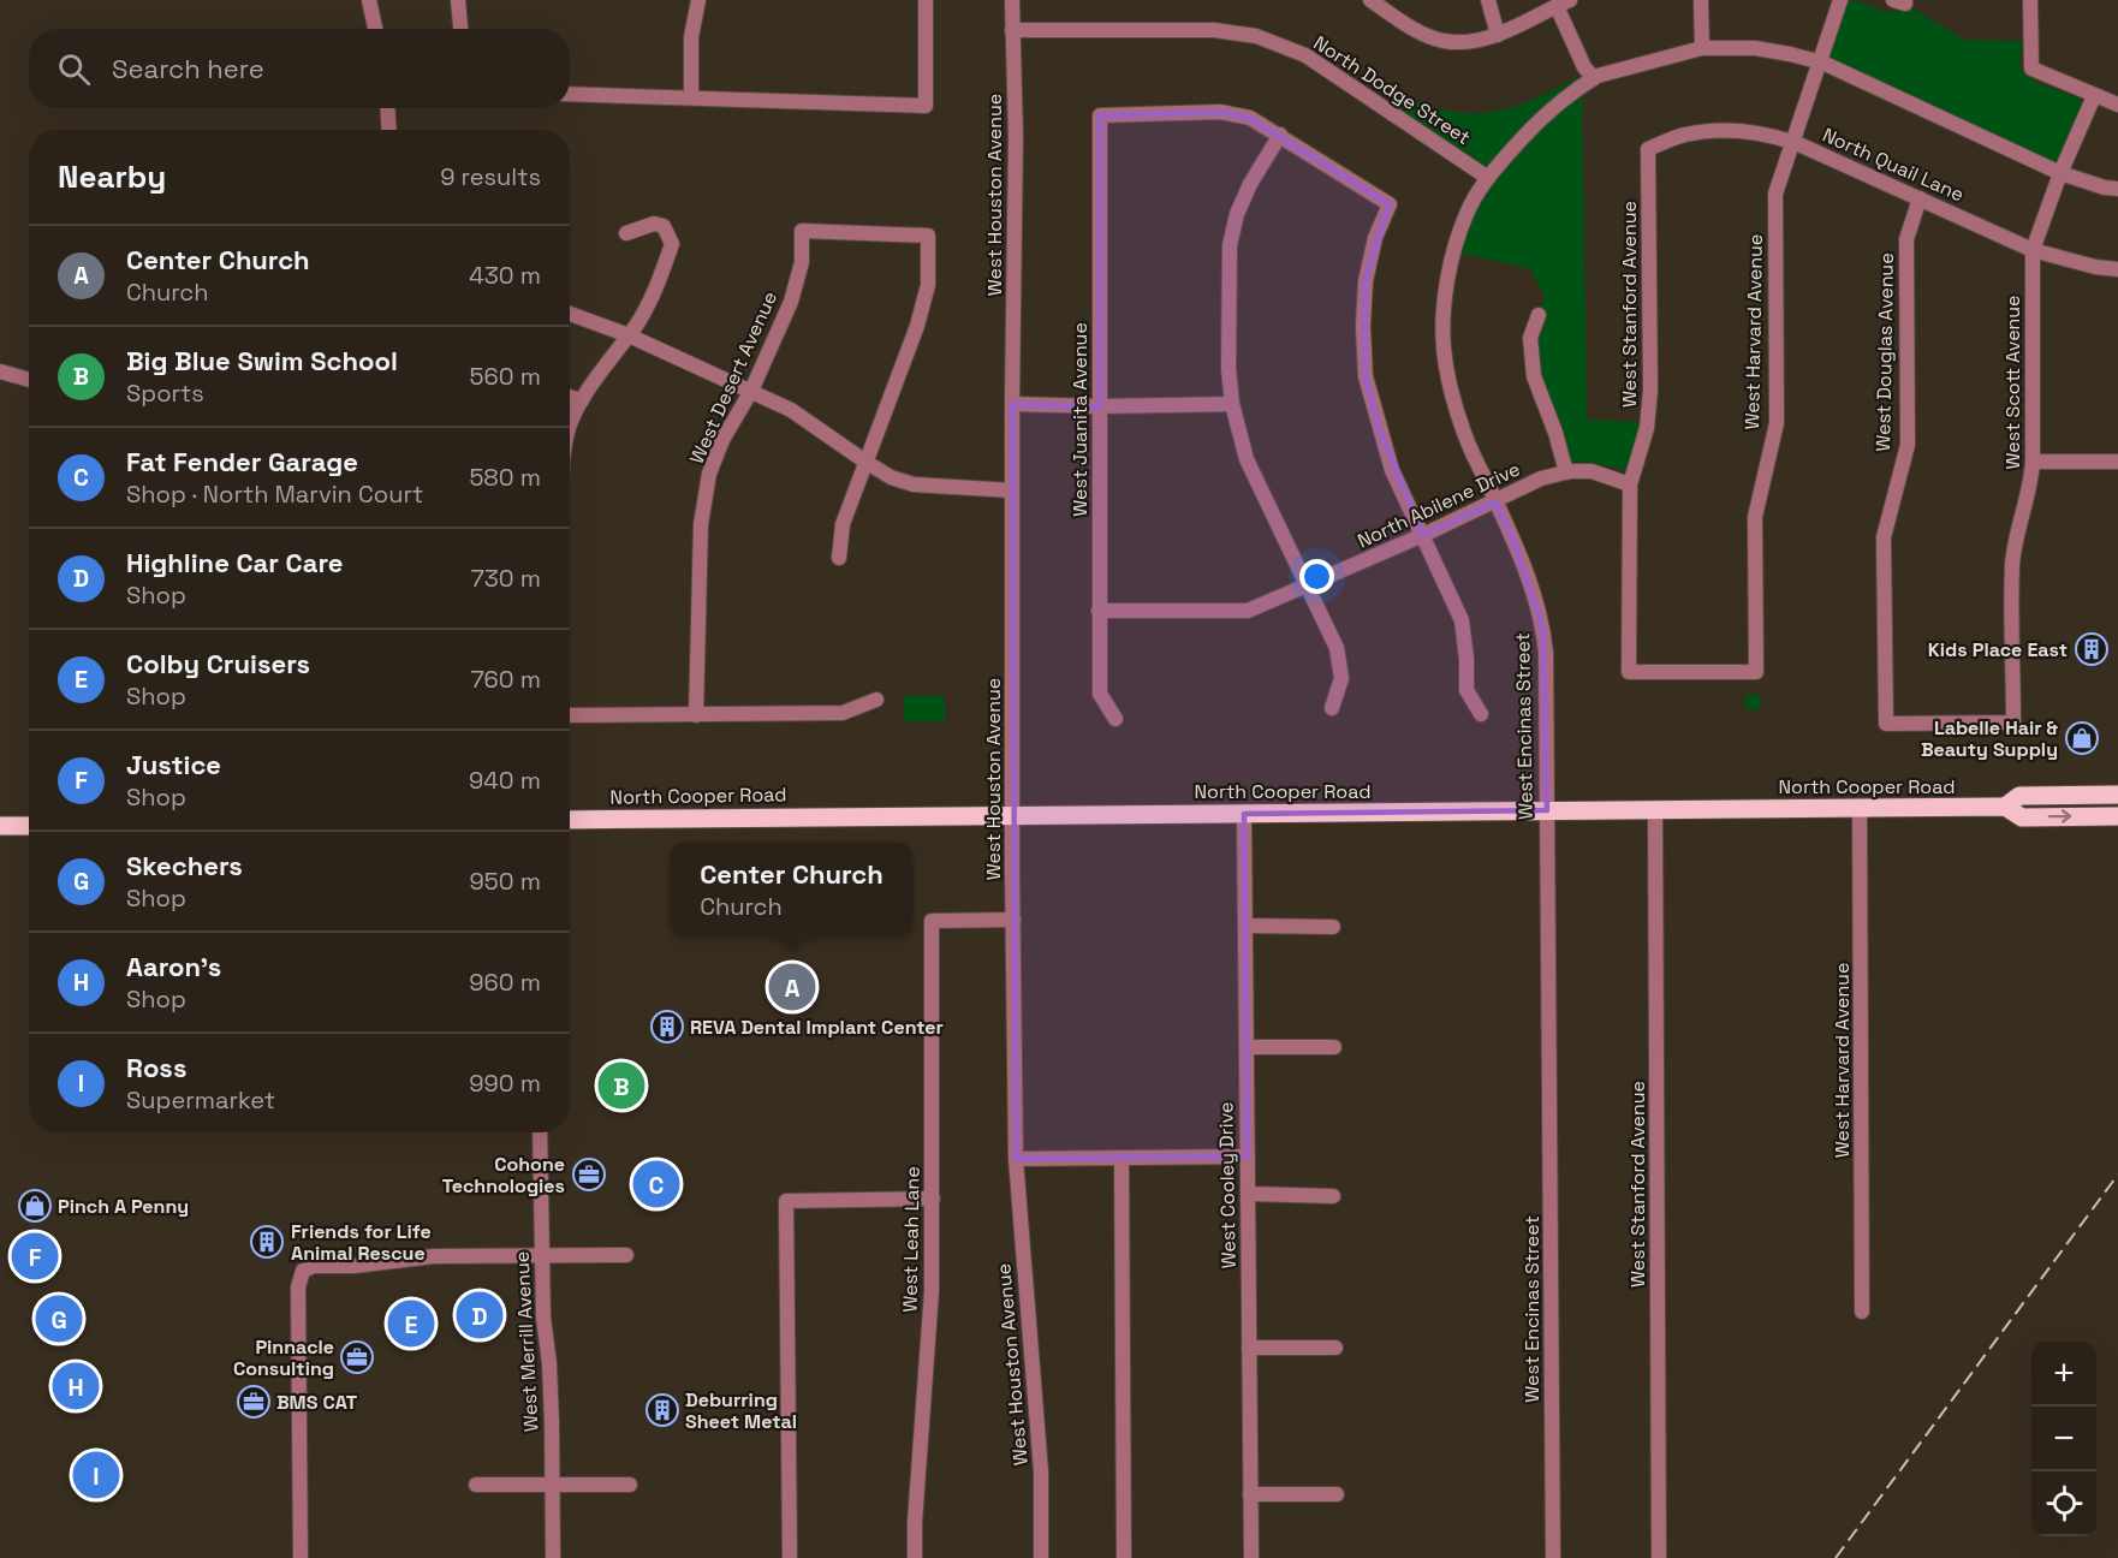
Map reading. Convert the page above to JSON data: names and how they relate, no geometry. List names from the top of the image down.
{
  "streets": {
    "main road": ["North Cooper Road"],
    "street": [
      "North Dodge Street",
      "North Quail Lane",
      "West Houston Avenue",
      "West Stanford Avenue",
      "West Harvard Avenue",
      "West Douglas Avenue",
      "West Desert Avenue",
      "West Scott Avenue",
      "West Juanita Avenue",
      "North Abilene Drive",
      "West Encinas Street",
      "West Cooley Drive",
      "West Leah Lane",
      "West Merrill Avenue"
    ]
  },
  "crossings": [
    ["North Dodge Street", "West Houston Avenue"],
    ["North Dodge Street", "West Encinas Street"],
    ["North Quail Lane", "West Stanford Avenue"],
    ["North Quail Lane", "West Harvard Avenue"],
    ["North Quail Lane", "West Douglas Avenue"],
    ["North Quail Lane", "West Scott Avenue"],
    ["West Houston Avenue", "North Cooper Road"],
    ["West Houston Avenue", "West Leah Lane"],
    ["West Stanford Avenue", "West Harvard Avenue"],
    ["West Stanford Avenue", "North Abilene Drive"],
    ["West Stanford Avenue", "North Cooper Road"],
    ["West Harvard Avenue", "North Cooper Road"],
    ["West Douglas Avenue", "West Scott Avenue"],
    ["West Juanita Avenue", "North Abilene Drive"],
    ["North Abilene Drive", "West Encinas Street"],
    ["West Encinas Street", "North Cooper Road"],
    ["North Cooper Road", "West Cooley Drive"]
  ],
  "places": {
    "building": [
      "Kids Place East",
      "REVA Dental Implant Center",
      "Friends for Life Animal Rescue",
      "Deburring Sheet Metal"
    ],
    "shop": ["Labelle Hair & Beauty Supply", "Pinch A Penny"],
    "office": ["Cohone Technologies", "Pinnacle Consulting", "BMS CAT"]
  },
  "page": {
    "search": "Search here",
    "heading": ["Nearby", "9 results"],
    "list": [
      {
        "mark": "A",
        "name": "Center Church",
        "note": "Church",
        "value": "430 m"
      },
      {
        "mark": "B",
        "name": "Big Blue Swim School",
        "note": "Sports",
        "value": "560 m"
      },
      {
        "mark": "C",
        "name": "Fat Fender Garage",
        "note": "Shop · North Marvin Court",
        "value": "580 m"
      },
      {
        "mark": "D",
        "name": "Highline Car Care",
        "note": "Shop",
        "value": "730 m"
      },
      {
        "mark": "E",
        "name": "Colby Cruisers",
        "note": "Shop",
        "value": "760 m"
      },
      {
        "mark": "F",
        "name": "Justice",
        "note": "Shop",
        "value": "940 m"
      },
      {
        "mark": "G",
        "name": "Skechers",
        "note": "Shop",
        "value": "950 m"
      },
      {
        "mark": "H",
        "name": "Aaron's",
        "note": "Shop",
        "value": "960 m"
      },
      {
        "mark": "I",
        "name": "Ross",
        "note": "Supermarket",
        "value": "990 m"
      }
    ],
    "popup": ["Center Church", "Church"],
    "pins": [
      "A",
      "B",
      "C",
      "F",
      "D",
      "G",
      "E",
      "H",
      "I"
    ],
    "map_buttons": ["+", "−"]
  }
}
